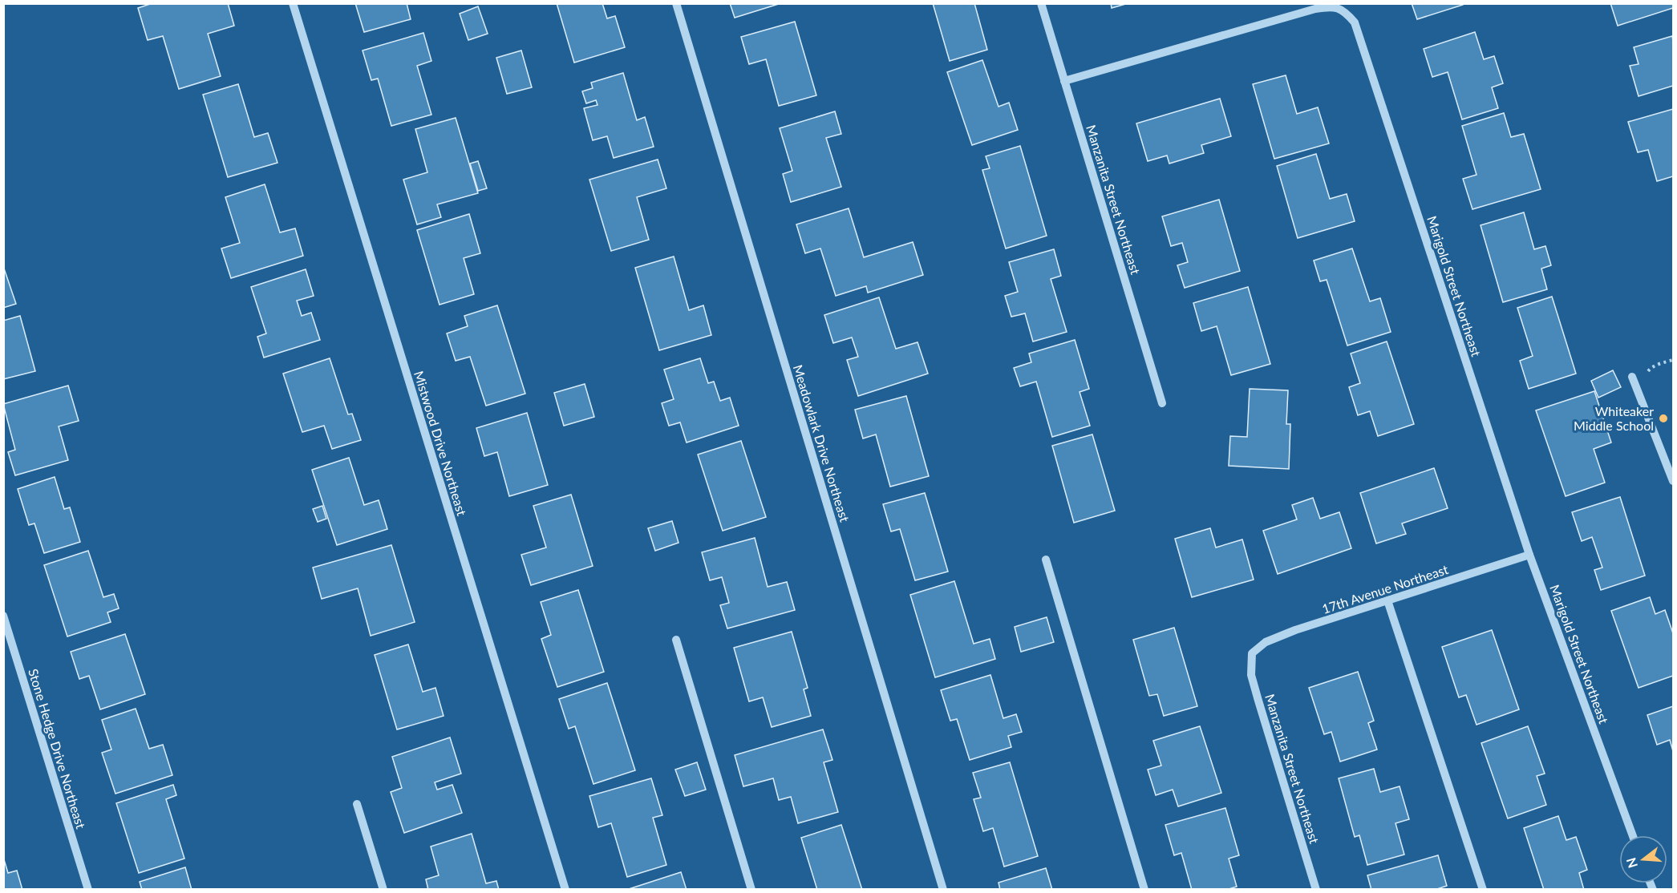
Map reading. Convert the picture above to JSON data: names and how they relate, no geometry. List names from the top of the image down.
{
  "streets": {
    "street": [
      "Manzanita Street Northeast",
      "Marigold Street Northeast",
      "Mistwood Drive Northeast",
      "Meadowlark Drive Northeast",
      "17th Avenue Northeast",
      "Stone Hedge Drive Northeast"
    ]
  },
  "crossings": [
    ["Manzanita Street Northeast", "Marigold Street Northeast"],
    ["Manzanita Street Northeast", "17th Avenue Northeast"],
    ["Marigold Street Northeast", "17th Avenue Northeast"]
  ],
  "places": ["Whiteaker Middle School"],
  "north": "left"
}
